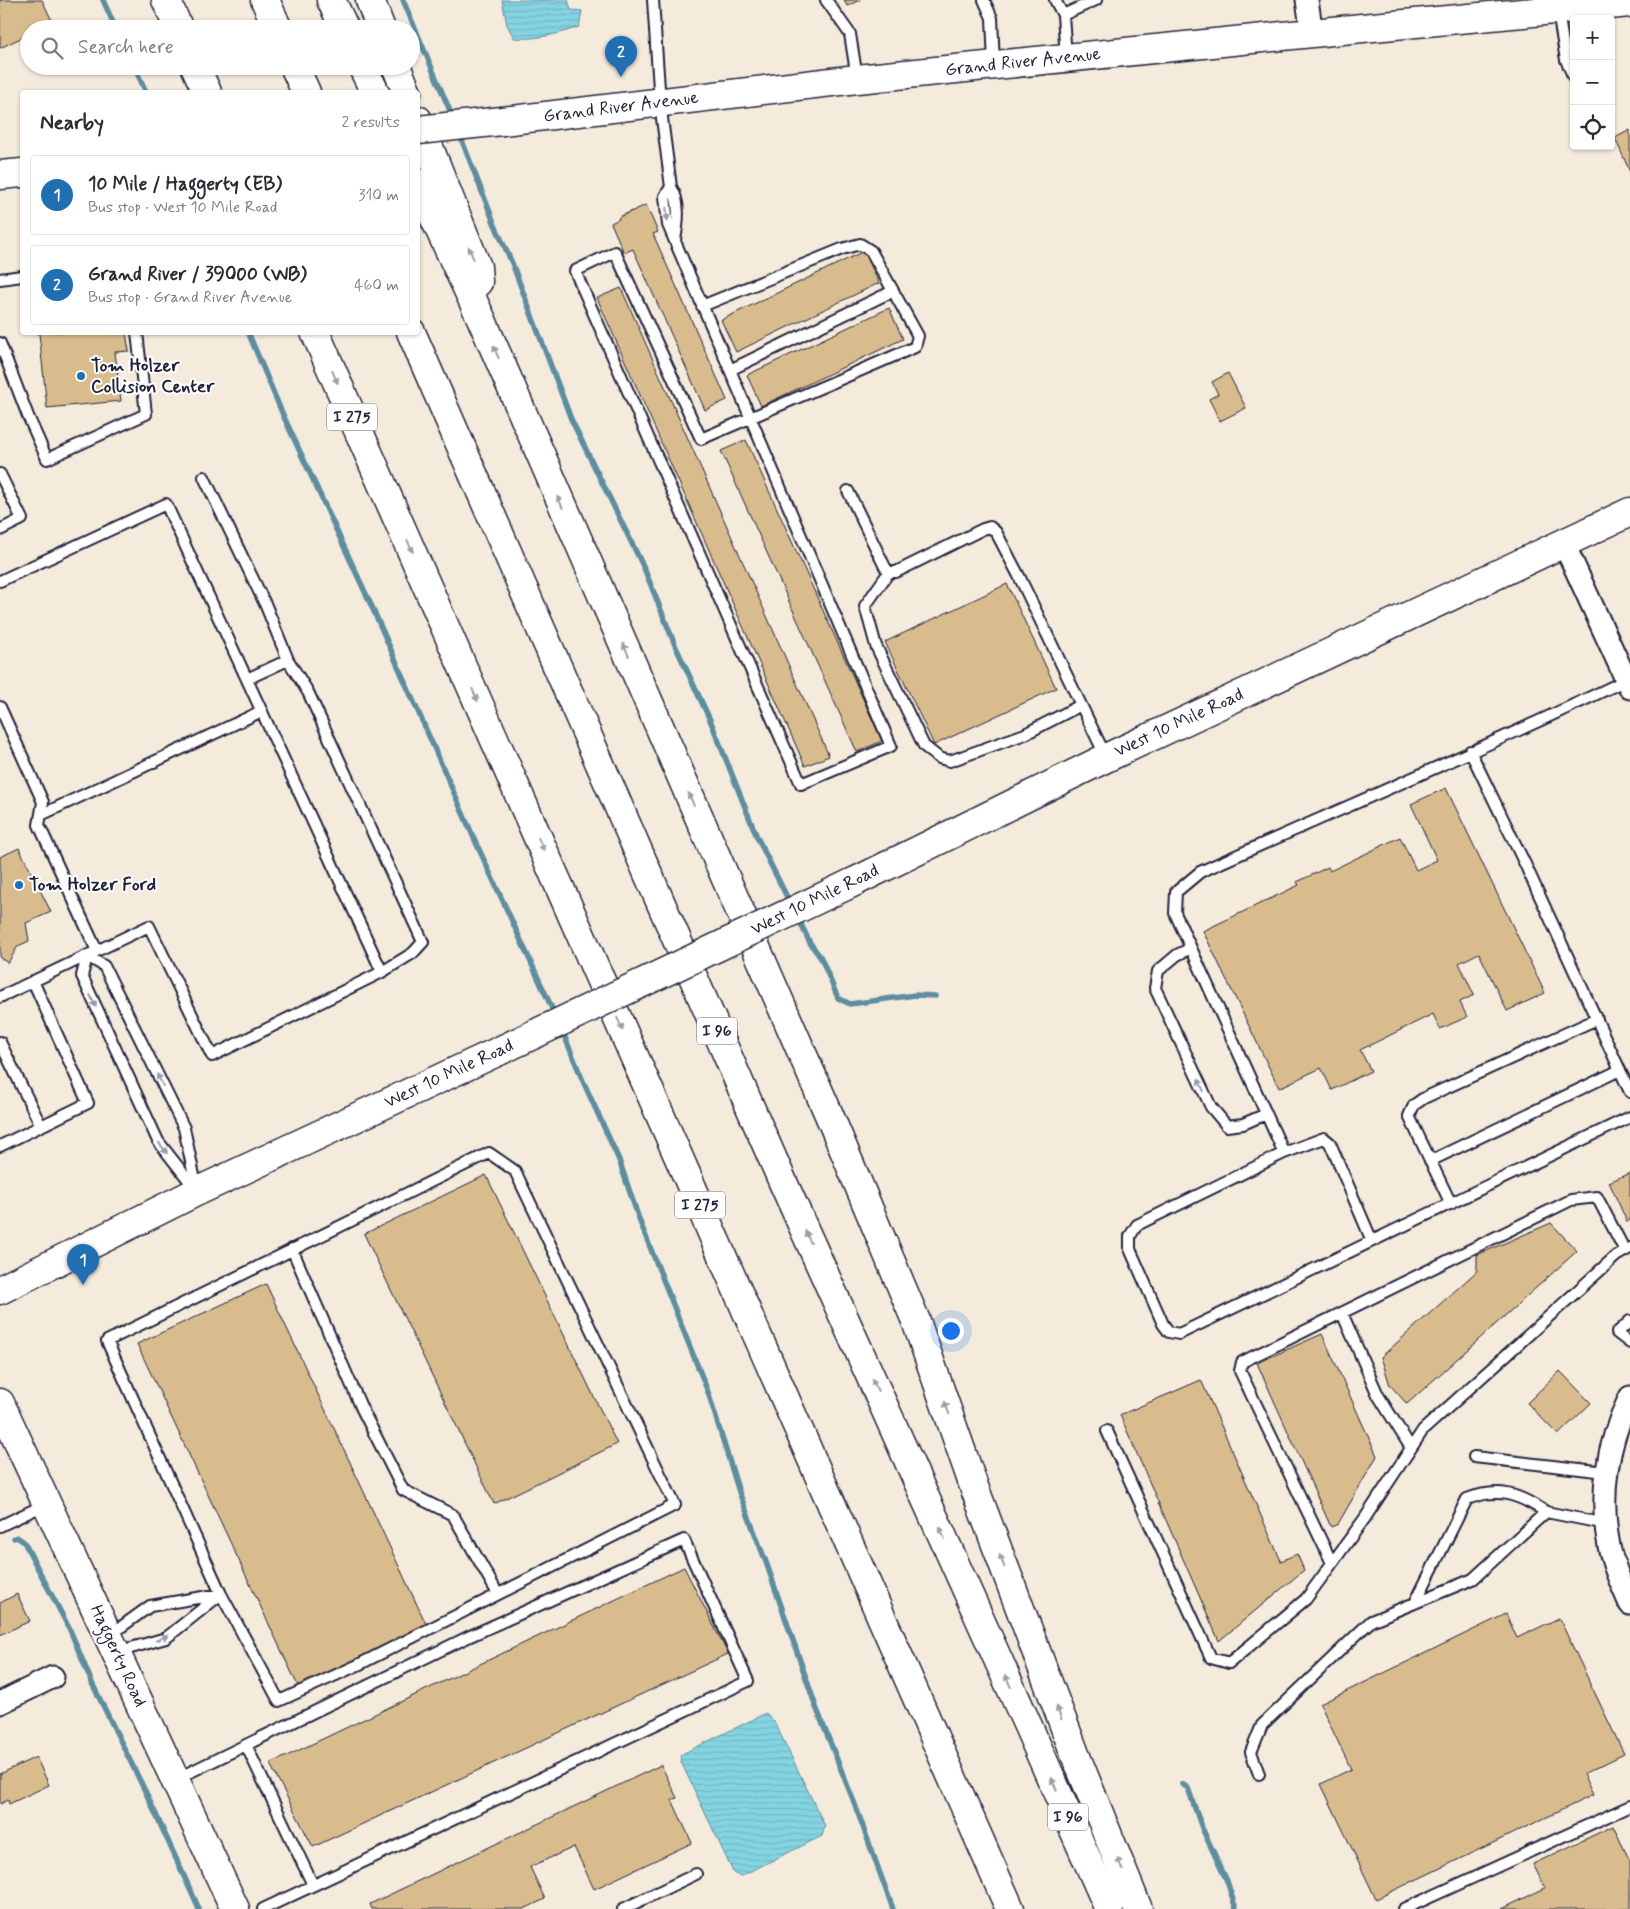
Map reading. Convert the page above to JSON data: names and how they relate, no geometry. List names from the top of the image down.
{
  "streets": {
    "main road": [
      "Grand River Avenue",
      "I 275",
      "West 10 Mile Road",
      "I 96",
      "Haggerty Road"
    ]
  },
  "places": ["Tom Holzer Collision Center", "Tom Holzer Ford"],
  "page": {
    "map_buttons": ["+", "−"],
    "search": "Search here",
    "pins": ["2", "1"],
    "heading": ["Nearby", "2 results"],
    "list": [
      {
        "mark": "1",
        "name": "10 Mile / Haggerty (EB)",
        "note": "Bus stop · West 10 Mile Road",
        "value": "310 m"
      },
      {
        "mark": "2",
        "name": "Grand River / 39000 (WB)",
        "note": "Bus stop · Grand River Avenue",
        "value": "460 m"
      }
    ]
  }
}
